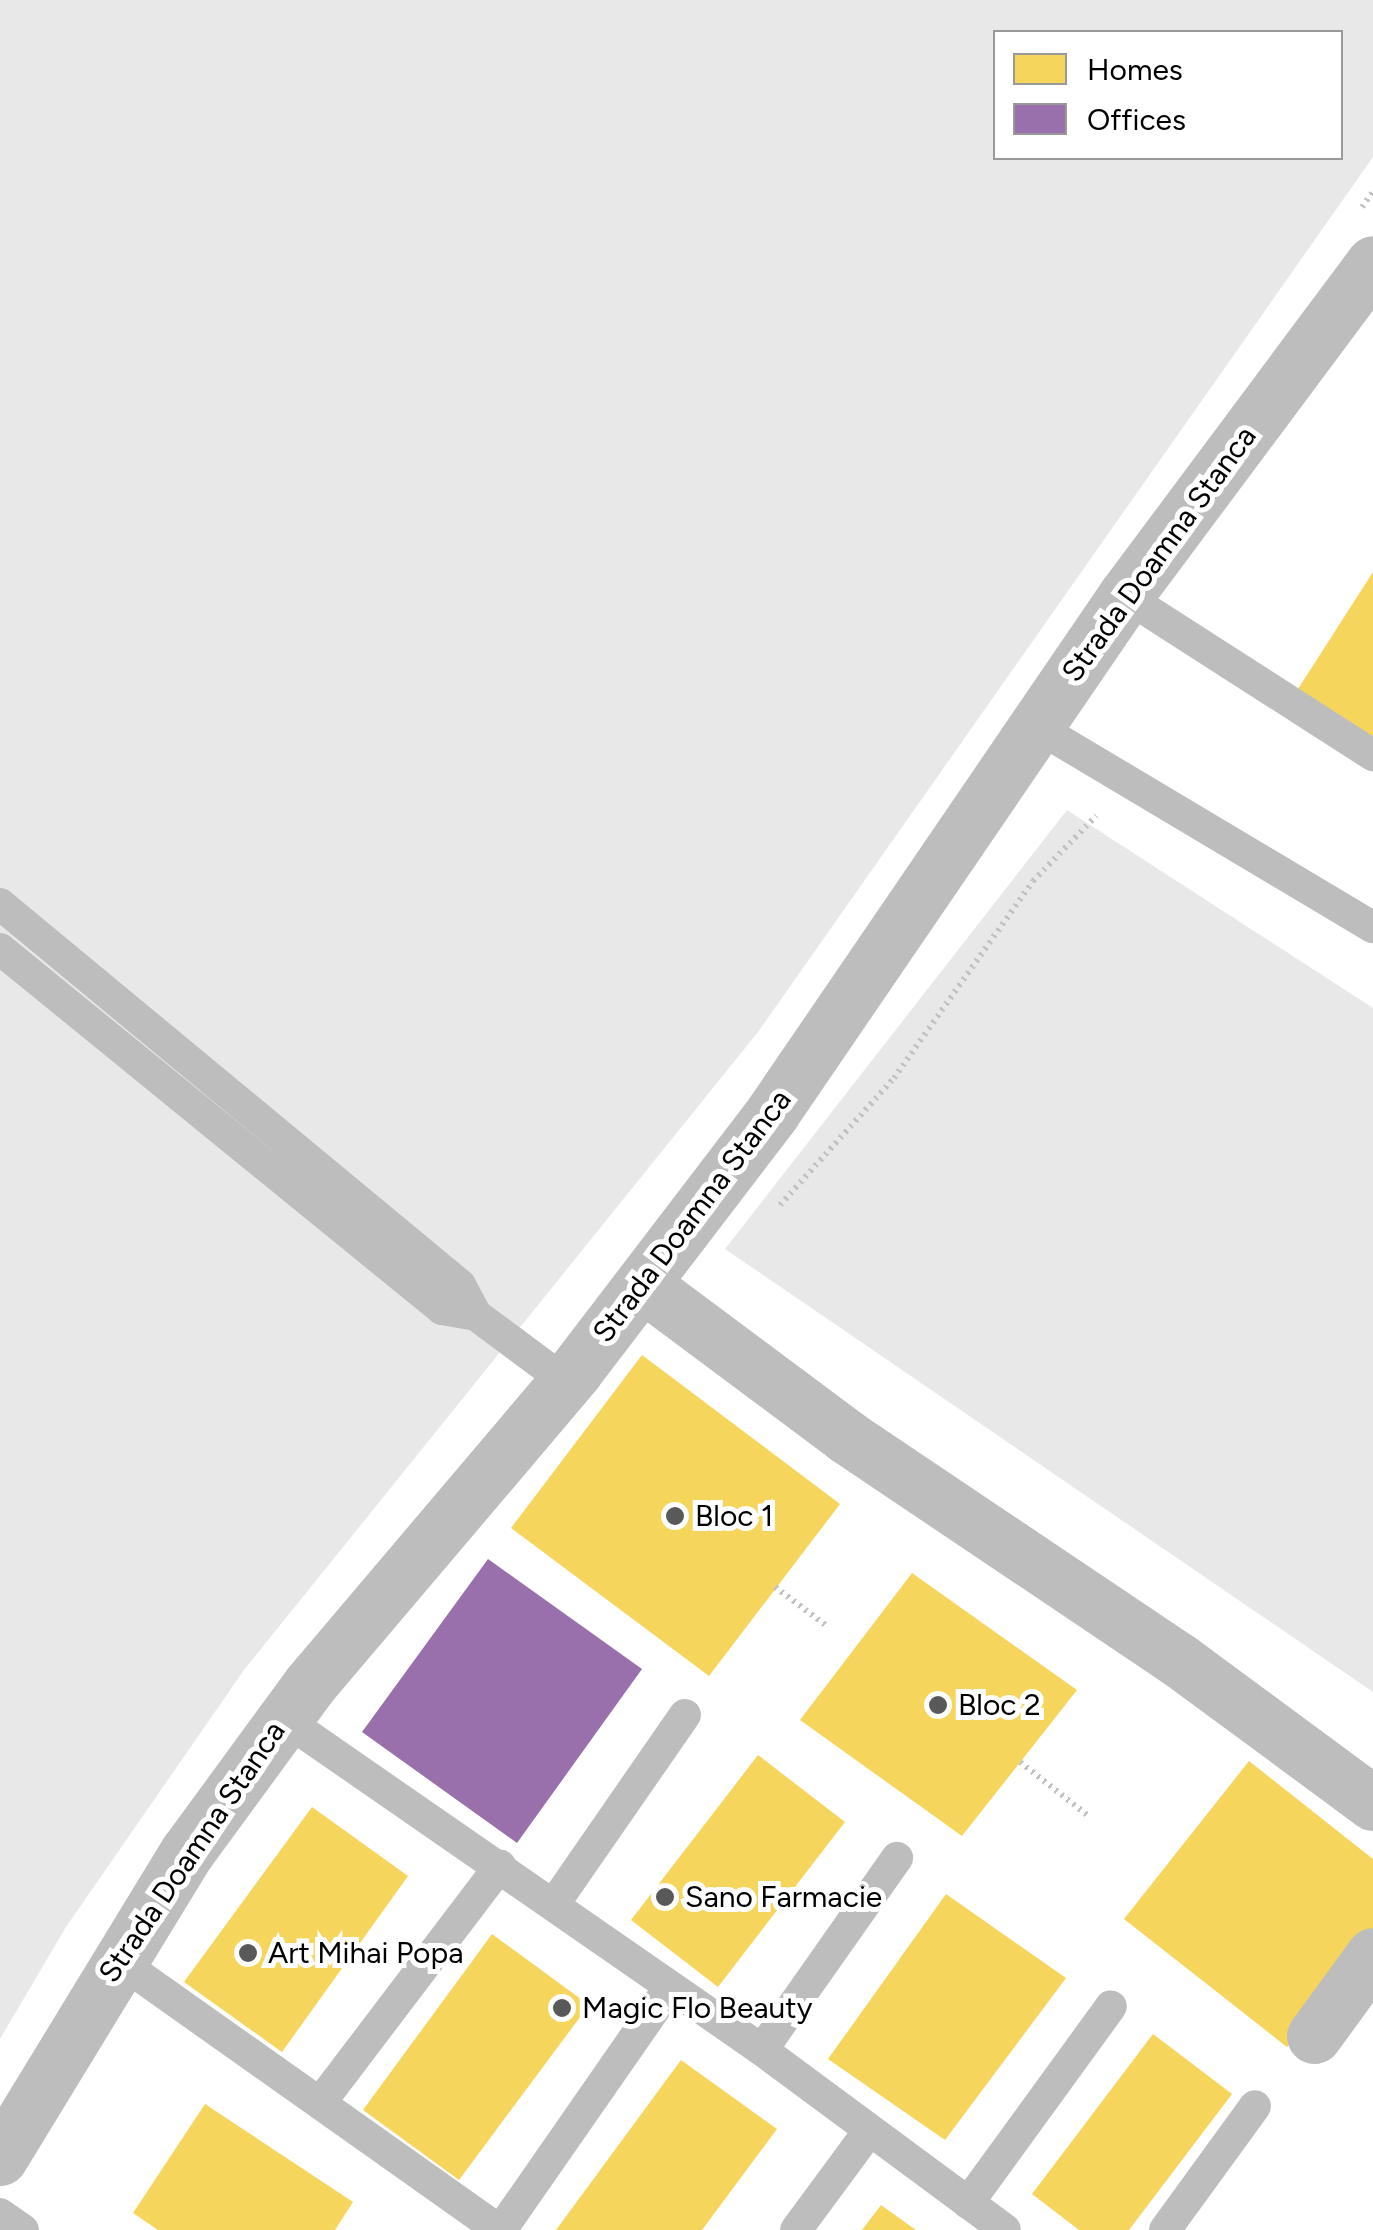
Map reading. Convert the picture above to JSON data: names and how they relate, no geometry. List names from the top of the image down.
{
  "streets": {
    "street": ["Strada Doamna Stanca"]
  },
  "places": [
    "Bloc 1",
    "Bloc 2",
    "Sano Farmacie",
    "Art Mihai Popa",
    "Magic Flo Beauty"
  ],
  "legend": ["Homes", "Offices"]
}
